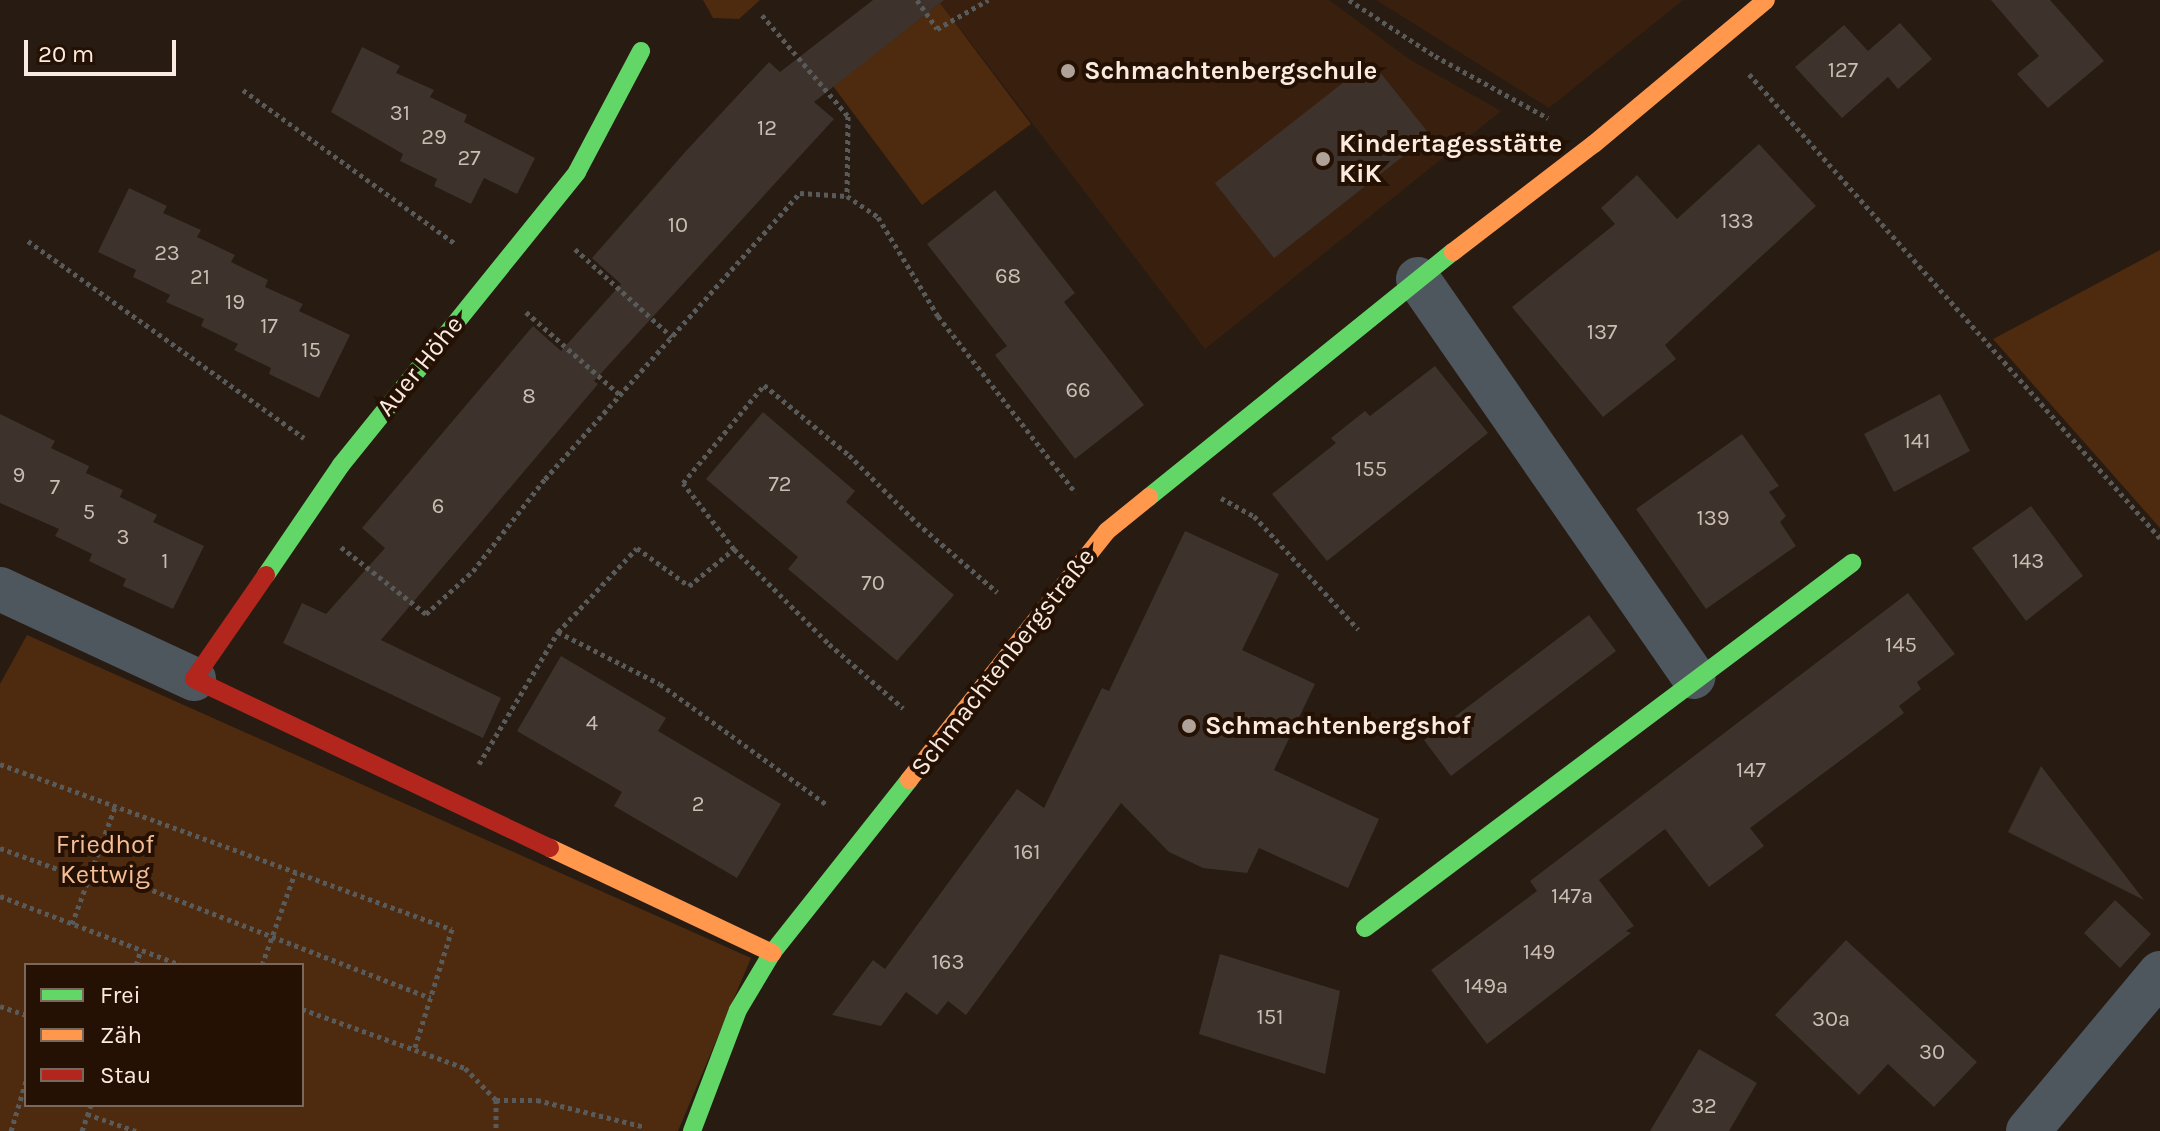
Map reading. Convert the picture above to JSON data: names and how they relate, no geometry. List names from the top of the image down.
{
  "streets": {
    "street": ["Auer Höhe", "Schmachtenbergstraße"]
  },
  "parks": ["Friedhof Kettwig"],
  "places": ["Schmachtenbergschule", "Kindertagesstätte KiK", "Schmachtenbergshof"],
  "house_numbers": [
    "127",
    "31",
    "12",
    "29",
    "27",
    "133",
    "10",
    "23",
    "68",
    "21",
    "19",
    "17",
    "137",
    "15",
    "66",
    "8",
    "141",
    "155",
    "9",
    "72",
    "7",
    "6",
    "5",
    "139",
    "3",
    "1",
    "143",
    "70",
    "145",
    "4",
    "147",
    "2",
    "161",
    "147a",
    "149",
    "163",
    "149a",
    "151",
    "30a",
    "30",
    "32"
  ],
  "legend": ["Frei", "Zäh", "Stau"],
  "scale_bar": "20 m"
}
